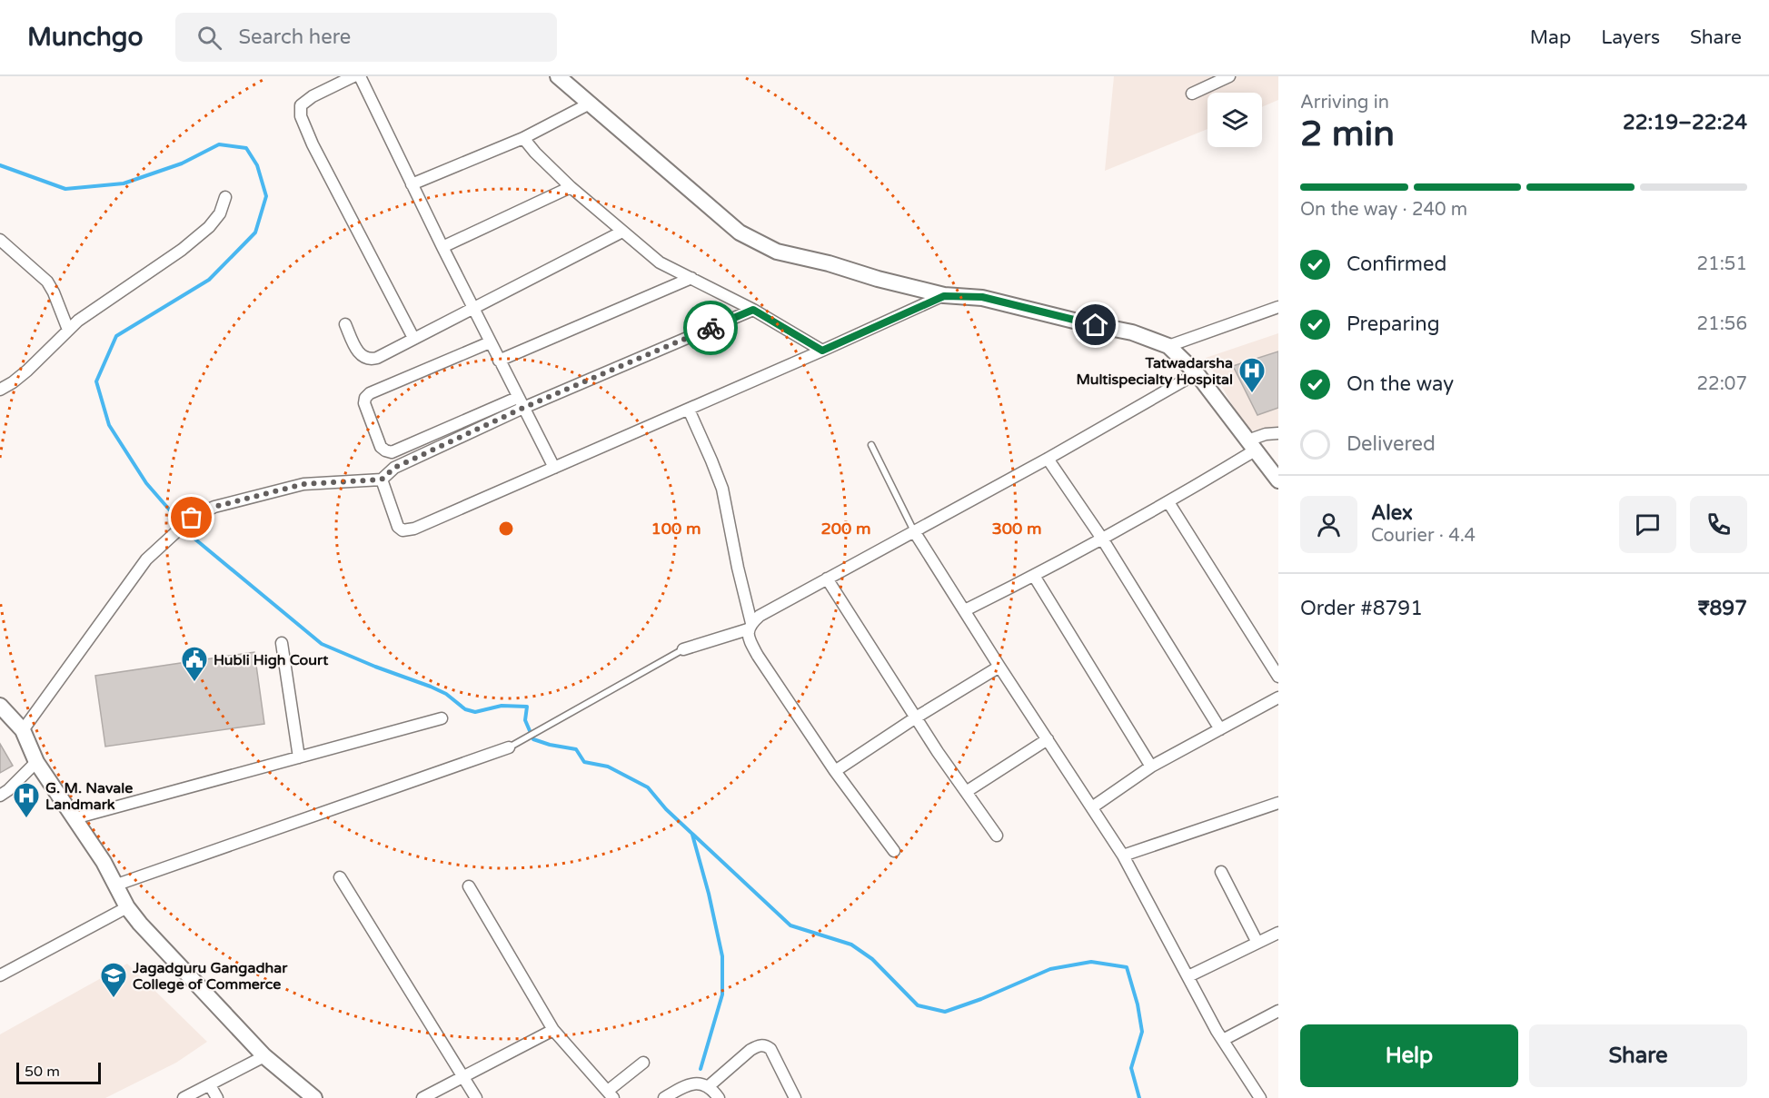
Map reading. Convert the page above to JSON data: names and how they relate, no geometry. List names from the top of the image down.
{
  "places": {
    "hospital": ["Tatwadarsha Multispecialty Hospital", "G. M. Navale Landmark"],
    "public building": ["Hubli High Court"],
    "school or university": ["Jagadguru Gangadhar College of Commerce"]
  },
  "scale_bar": "50 m",
  "page": {
    "header": "Munchgo",
    "search": "Search here",
    "nav": ["Map", "Layers", "Share"],
    "heading": ["2 min", "Arriving in", "22:19–22:24"],
    "panel": [
      "Alex",
      "Courier · 4.4",
      "Order #8791",
      "₹897"
    ],
    "bar": "On the way · 240 m",
    "list": [
      ["Confirmed", "21:51"],
      ["Preparing", "21:56"],
      ["On the way", "22:07"],
      "Delivered"
    ],
    "buttons": ["Help", "Share"],
    "scale": "50 m"
  },
  "rings": ["100 m", "200 m", "300 m"]
}
